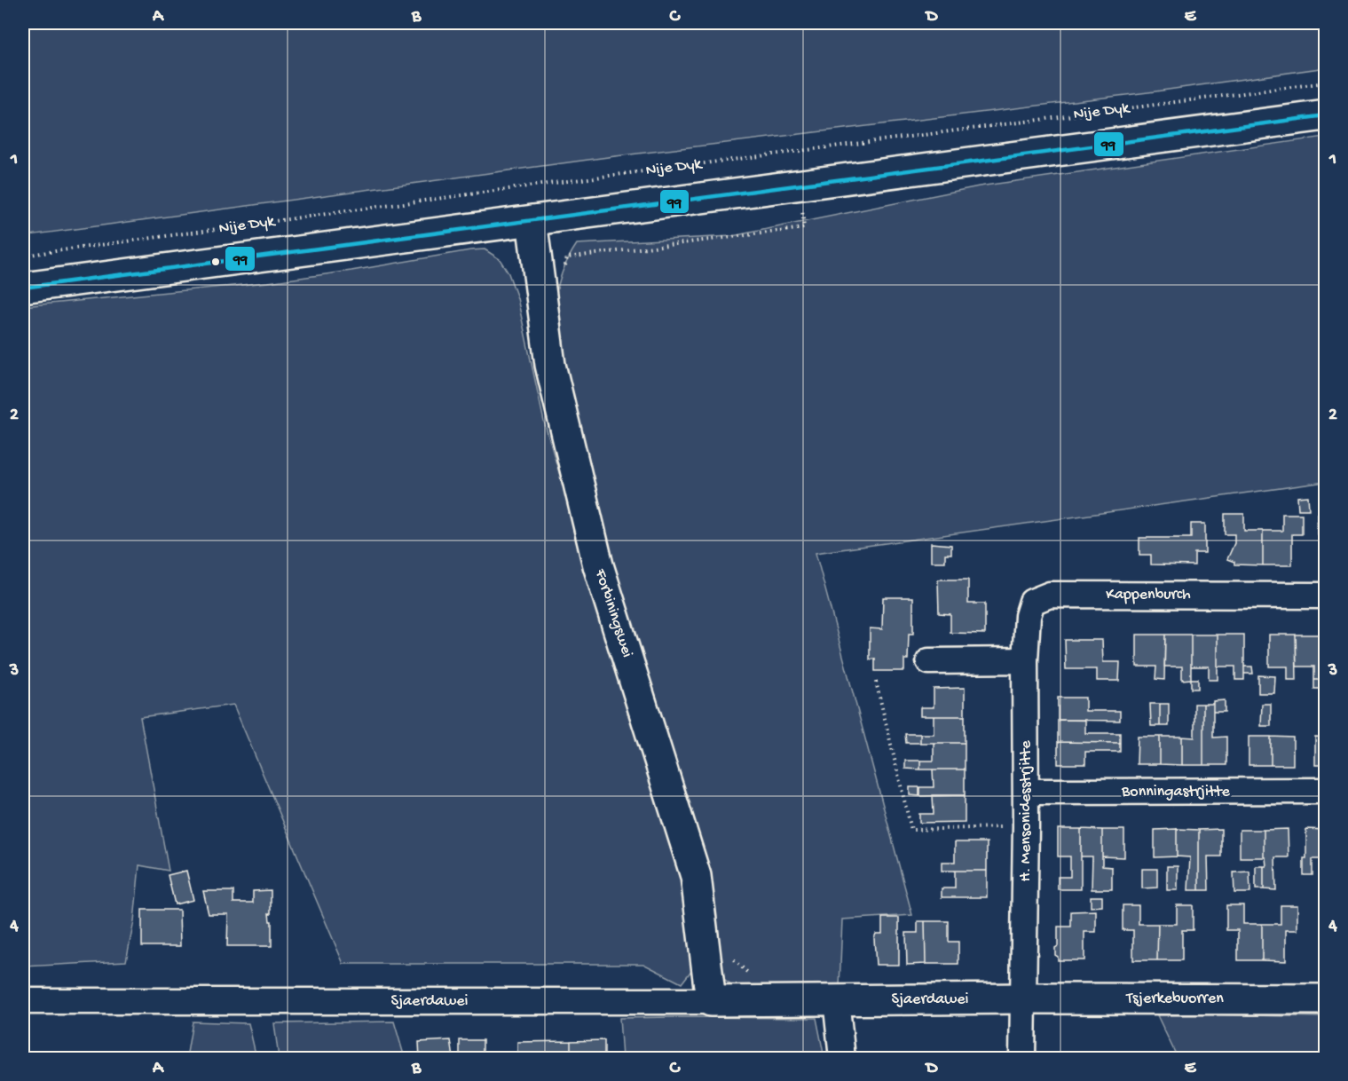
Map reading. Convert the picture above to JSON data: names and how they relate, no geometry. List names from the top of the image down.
{
  "streets": {
    "street": [
      "Nije Dyk",
      "Kappenburch",
      "Forbiningswei",
      "Bonningastrjitte",
      "H. Mensonidesstrjitte",
      "Tsjerkebuorren",
      "Sjaerdawei"
    ]
  },
  "crossings": [
    ["Nije Dyk", "Forbiningswei"],
    ["Kappenburch", "H. Mensonidesstrjitte"],
    ["Forbiningswei", "Sjaerdawei"],
    ["Bonningastrjitte", "H. Mensonidesstrjitte"],
    ["H. Mensonidesstrjitte", "Tsjerkebuorren"],
    ["H. Mensonidesstrjitte", "Sjaerdawei"],
    ["Tsjerkebuorren", "Sjaerdawei"]
  ],
  "lines": ["transit line 99"],
  "grid": {
    "columns": [
      "A",
      "B",
      "C",
      "D",
      "E"
    ],
    "rows": [
      "1",
      "2",
      "3",
      "4"
    ]
  }
}
